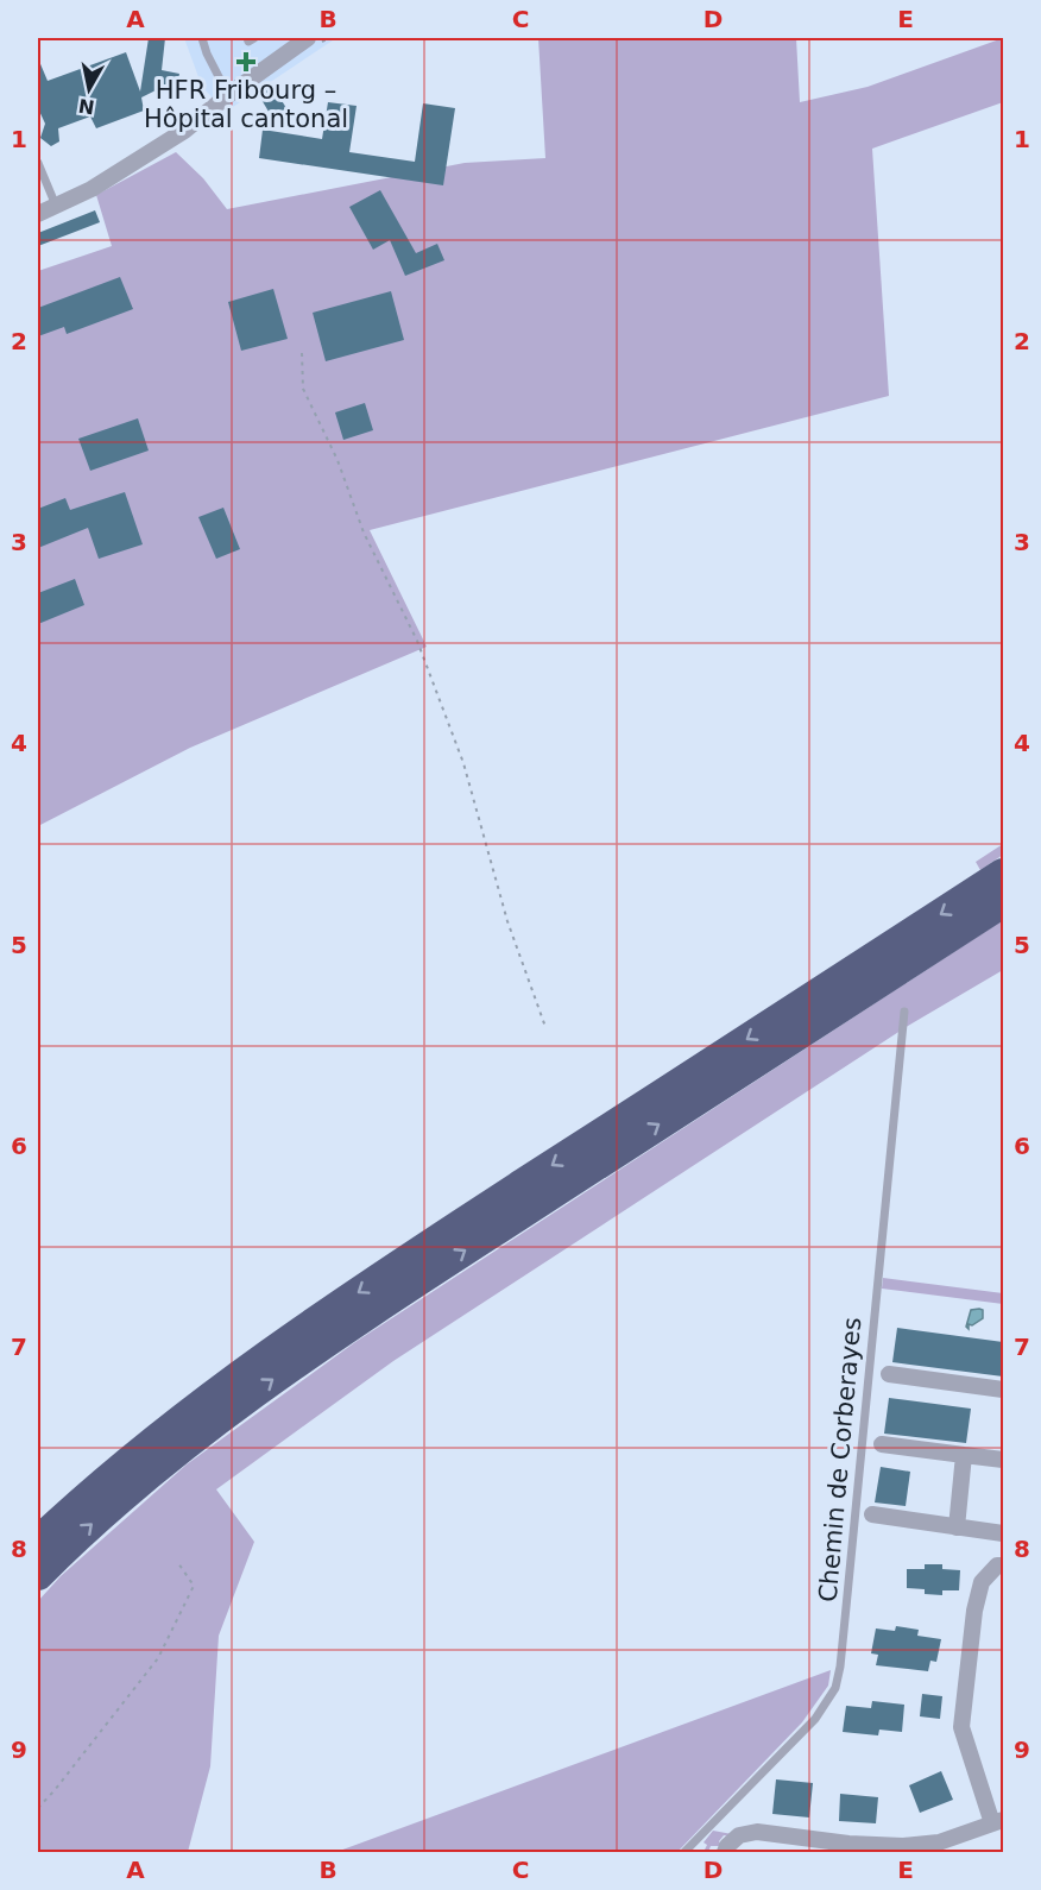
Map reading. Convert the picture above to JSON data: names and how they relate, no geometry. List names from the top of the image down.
{
  "streets": {
    "lane": ["Chemin de Corberayes"]
  },
  "places": {
    "health": ["HFR Fribourg – Hôpital cantonal"]
  },
  "north": "bottom",
  "grid": {
    "columns": [
      "A",
      "B",
      "C",
      "D",
      "E"
    ],
    "rows": [
      "1",
      "2",
      "3",
      "4",
      "5",
      "6",
      "7",
      "8",
      "9"
    ]
  }
}
